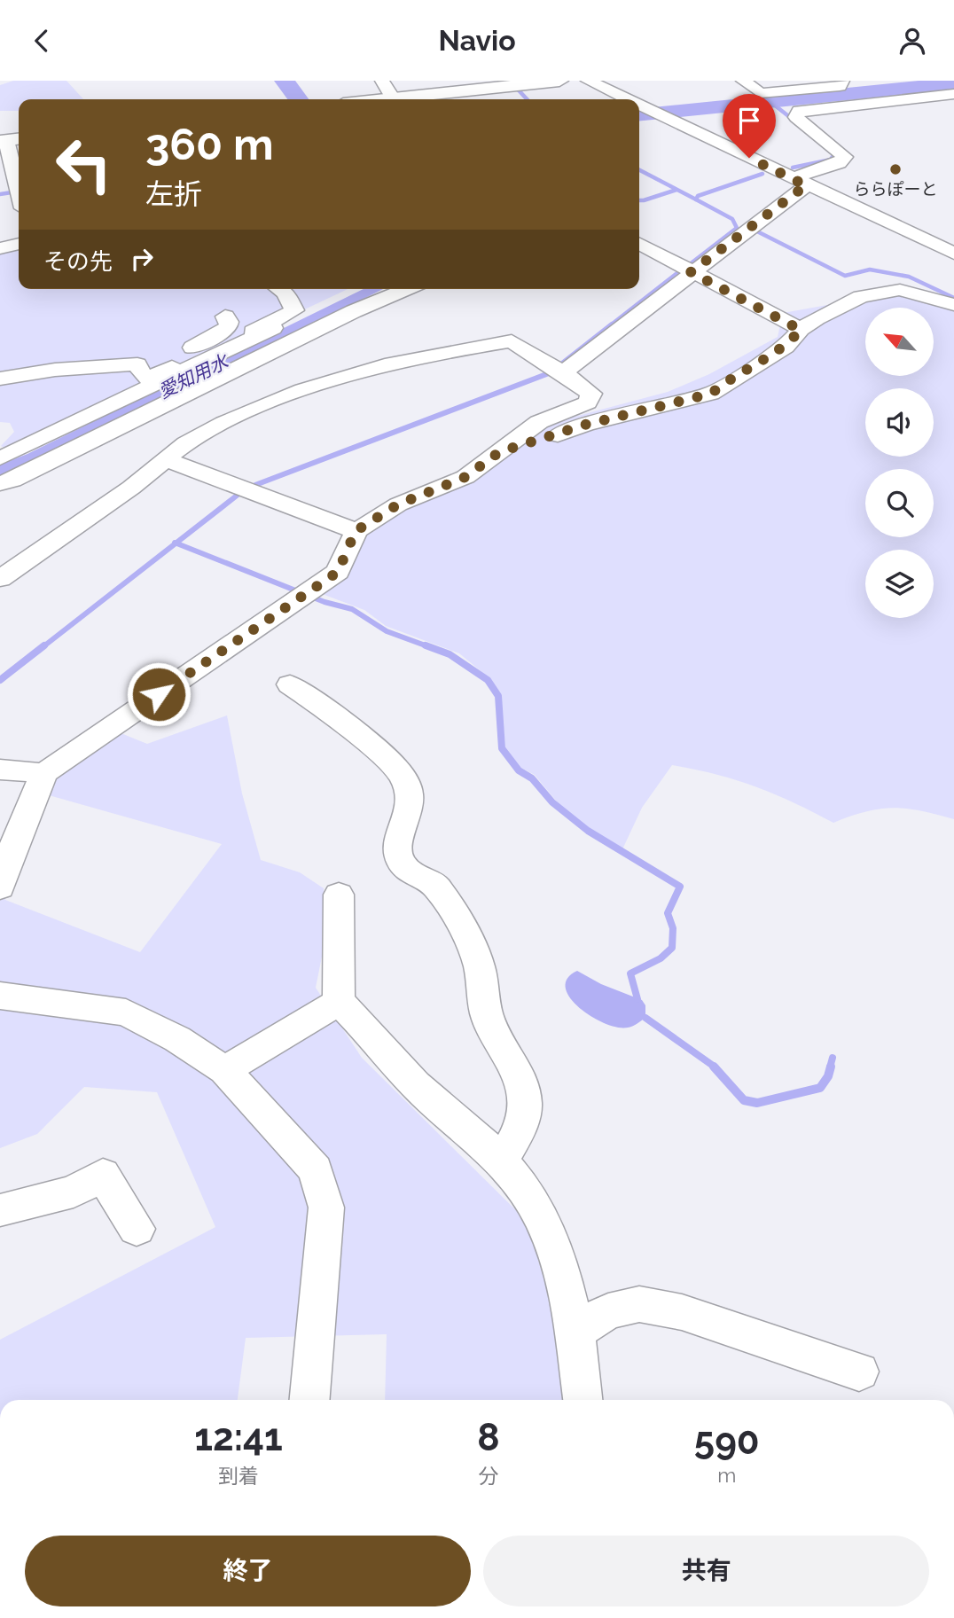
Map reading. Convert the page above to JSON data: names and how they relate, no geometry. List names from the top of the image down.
{
  "water": ["愛知用水"],
  "places": ["ららぽーと"],
  "north": "top left",
  "page": {
    "header": "Navio",
    "turn": ["360 m", "左折"],
    "then": "その先",
    "eta": [
      "12:41",
      "到着",
      "8",
      "分",
      "590",
      "m"
    ],
    "buttons": ["終了", "共有"]
  }
}
